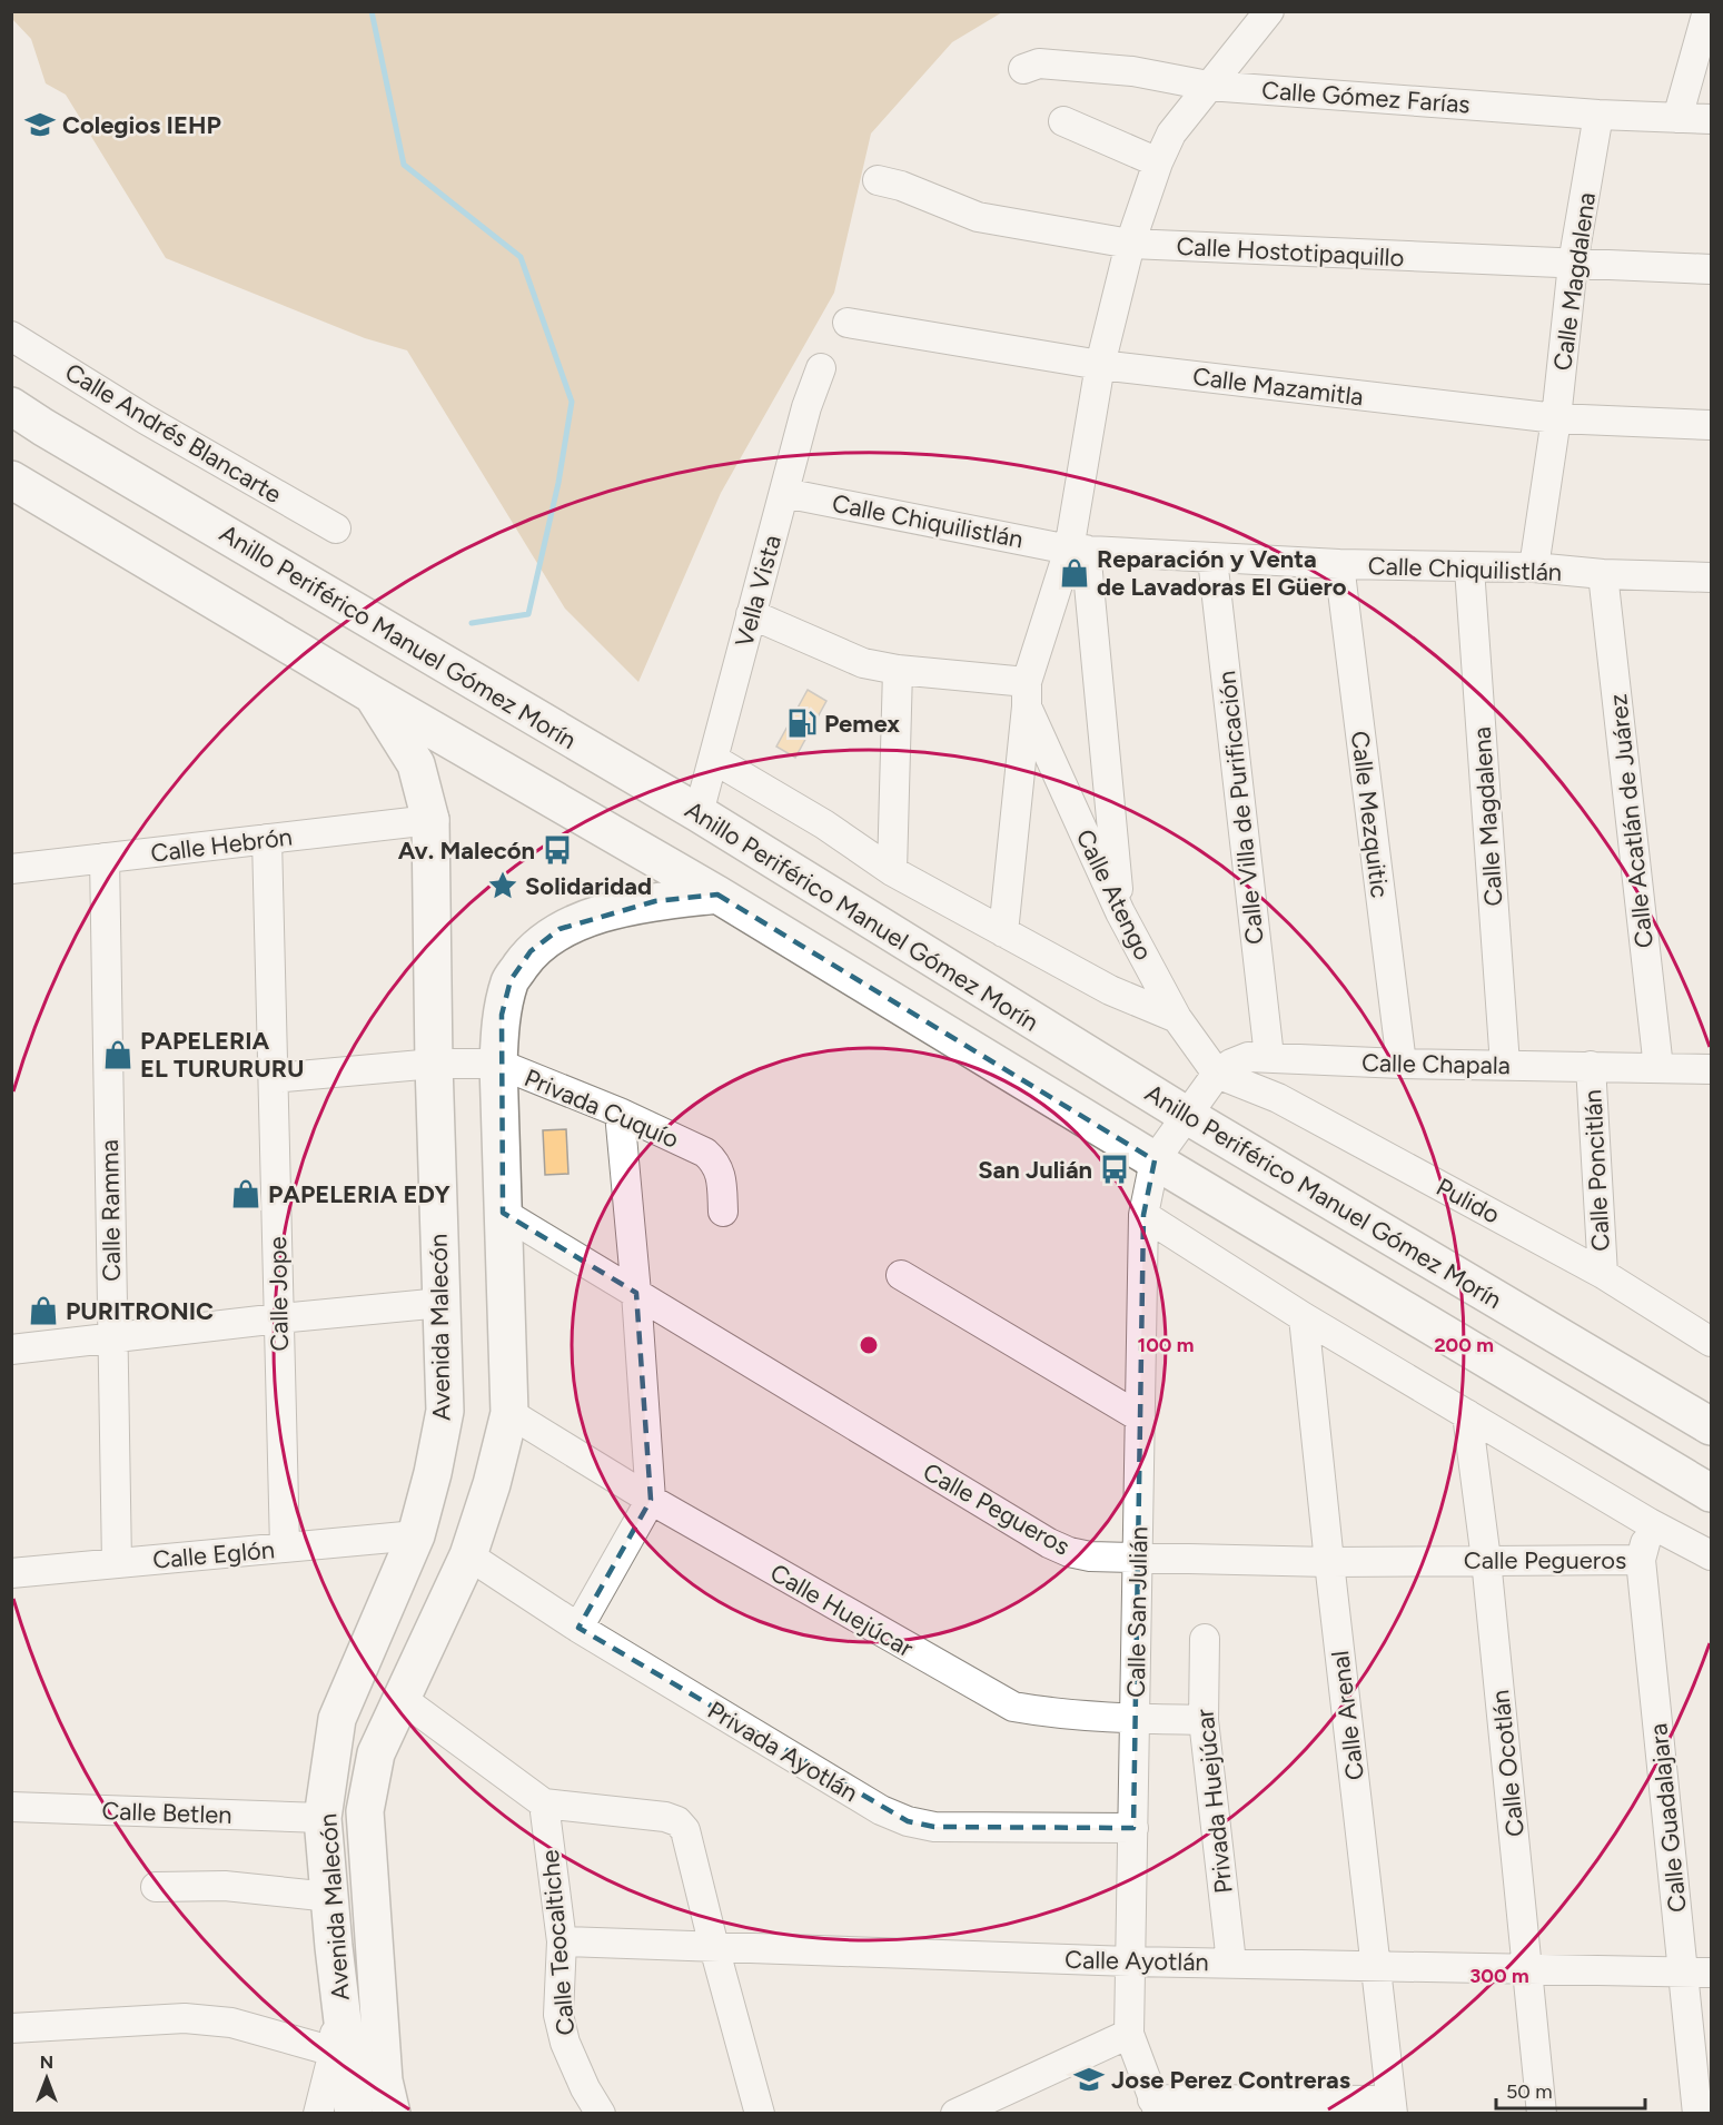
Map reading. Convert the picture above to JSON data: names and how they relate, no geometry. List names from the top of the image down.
{
  "streets": {
    "main road": ["Anillo Periférico Manuel Gómez Morín", "Avenida Malecón"],
    "street": [
      "Calle Gómez Farías",
      "Calle Hostotipaquillo",
      "Calle Magdalena",
      "Calle Mazamitla",
      "Calle Andrés Blancarte",
      "Calle Chiquilistlán",
      "Vella Vista",
      "Calle Villa de Purificación",
      "Calle Mezquitic",
      "Calle Acatlán de Juárez",
      "Calle Hebrón",
      "Calle Atengo",
      "Calle Chapala",
      "Privada Cuquío",
      "Calle Poncitlán",
      "Pulido",
      "Calle Ramma",
      "Calle Jope",
      "Calle Pegueros",
      "Calle Eglón",
      "Calle Huejúcar",
      "Calle San Julián",
      "Calle Arenal",
      "Privada Ayotlán",
      "Calle Ocotlán",
      "Privada Huejúcar",
      "Calle Betlen",
      "Calle Guadalajara",
      "Calle Teocaltiche",
      "Calle Ayotlán"
    ]
  },
  "crossings": [
    ["Calle Gómez Farías", "Calle Magdalena"],
    ["Calle Hostotipaquillo", "Calle Magdalena"],
    ["Calle Magdalena", "Calle Mazamitla"],
    ["Calle Magdalena", "Calle Chiquilistlán"],
    ["Calle Magdalena", "Calle Chapala"],
    ["Calle Chiquilistlán", "Vella Vista"],
    ["Calle Chiquilistlán", "Calle Villa de Purificación"],
    ["Calle Chiquilistlán", "Calle Mezquitic"],
    ["Calle Chiquilistlán", "Calle Acatlán de Juárez"],
    ["Vella Vista", "Anillo Periférico Manuel Gómez Morín"],
    ["Anillo Periférico Manuel Gómez Morín", "Calle Chapala"],
    ["Anillo Periférico Manuel Gómez Morín", "Calle San Julián"],
    ["Calle Villa de Purificación", "Calle Chapala"],
    ["Calle Mezquitic", "Calle Chapala"],
    ["Calle Acatlán de Juárez", "Calle Chapala"],
    ["Calle Hebrón", "Calle Ramma"],
    ["Calle Hebrón", "Calle Jope"],
    ["Calle Hebrón", "Avenida Malecón"],
    ["Calle Atengo", "Calle Chapala"],
    ["Calle Atengo", "Pulido"],
    ["Calle Chapala", "Calle Poncitlán"],
    ["Calle Chapala", "Pulido"],
    ["Calle Chapala", "Calle San Julián"],
    ["Privada Cuquío", "Calle Jope"],
    ["Privada Cuquío", "Avenida Malecón"],
    ["Calle Poncitlán", "Pulido"],
    ["Calle Ramma", "Calle Eglón"],
    ["Calle Jope", "Calle Eglón"],
    ["Avenida Malecón", "Calle Pegueros"],
    ["Avenida Malecón", "Calle Eglón"],
    ["Avenida Malecón", "Calle Huejúcar"],
    ["Avenida Malecón", "Privada Ayotlán"],
    ["Avenida Malecón", "Calle Betlen"],
    ["Calle Pegueros", "Calle San Julián"],
    ["Calle Pegueros", "Calle Arenal"],
    ["Calle Pegueros", "Calle Ocotlán"],
    ["Calle Pegueros", "Calle Guadalajara"],
    ["Calle Huejúcar", "Calle San Julián"],
    ["Calle Huejúcar", "Privada Huejúcar"],
    ["Calle San Julián", "Privada Ayotlán"],
    ["Calle San Julián", "Calle Ayotlán"],
    ["Calle Arenal", "Calle Ayotlán"],
    ["Calle Ocotlán", "Calle Ayotlán"],
    ["Privada Huejúcar", "Calle Ayotlán"],
    ["Calle Guadalajara", "Calle Ayotlán"],
    ["Calle Teocaltiche", "Calle Ayotlán"]
  ],
  "places": {
    "school or university": ["Colegios IEHP", "Jose Perez Contreras"],
    "shop": [
      "Reparación y Venta de Lavadoras El Güero",
      "PAPELERIA EL TURURURU",
      "PAPELERIA EDY",
      "PURITRONIC"
    ],
    "fuel station": ["Pemex"],
    "bus stop": ["Av. Malecón", "San Julián"],
    "place": ["Solidaridad"]
  },
  "scale_bar": "50 m",
  "north": "top",
  "rings": ["100 m", "200 m", "300 m"]
}
